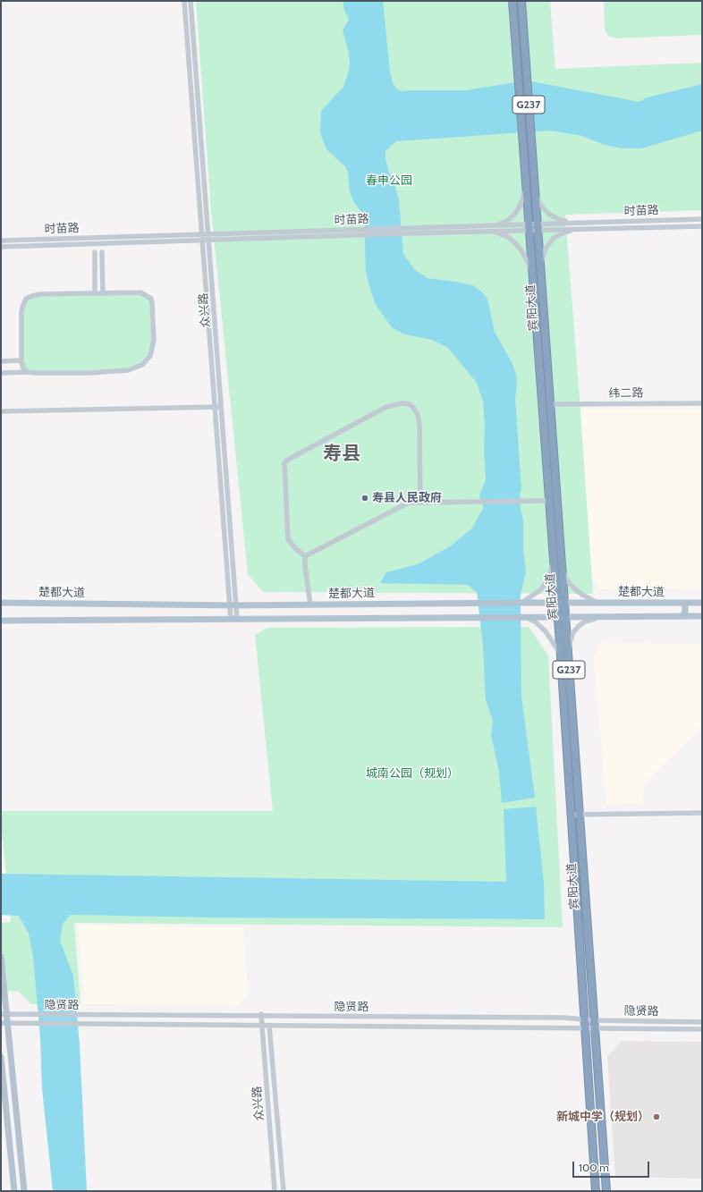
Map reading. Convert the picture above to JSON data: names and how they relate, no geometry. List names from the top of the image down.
{
  "streets": {
    "highway": ["G237", "宾阳大道"],
    "main road": ["楚都大道"],
    "street": [
      "时苗路",
      "众兴路",
      "纬二路",
      "隐贤路"
    ]
  },
  "crossings": [
    ["时苗路", "宾阳大道"],
    ["时苗路", "众兴路"],
    ["宾阳大道", "纬二路"],
    ["宾阳大道", "楚都大道"],
    ["宾阳大道", "隐贤路"],
    ["众兴路", "楚都大道"],
    ["众兴路", "隐贤路"]
  ],
  "districts": ["寿县"],
  "parks": ["春申公园", "城南公园（规划）"],
  "places": ["寿县人民政府", "新城中学（规划）"],
  "scale_bar": "100 m"
}
